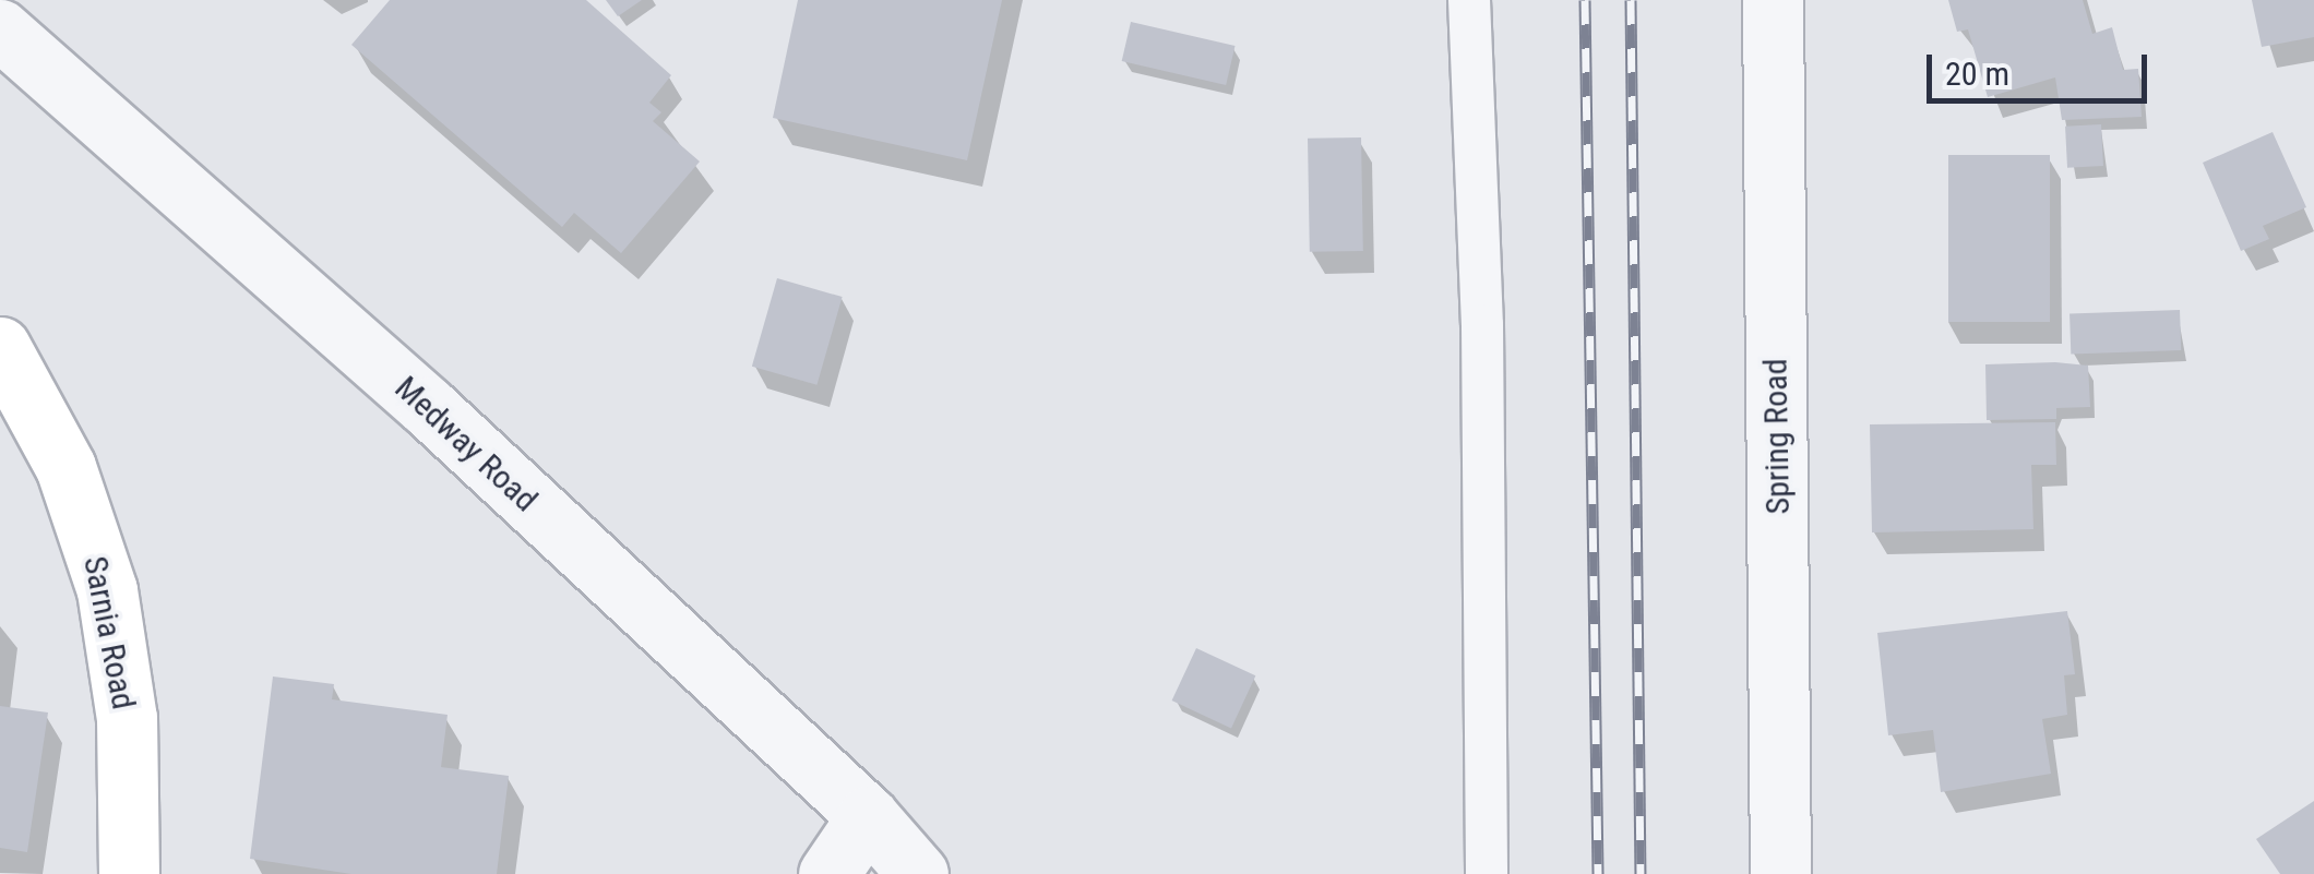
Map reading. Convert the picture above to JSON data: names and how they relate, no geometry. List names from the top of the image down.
{
  "streets": {
    "main road": ["Sarnia Road"],
    "street": ["Spring Road", "Medway Road"]
  },
  "scale_bar": "20 m"
}
